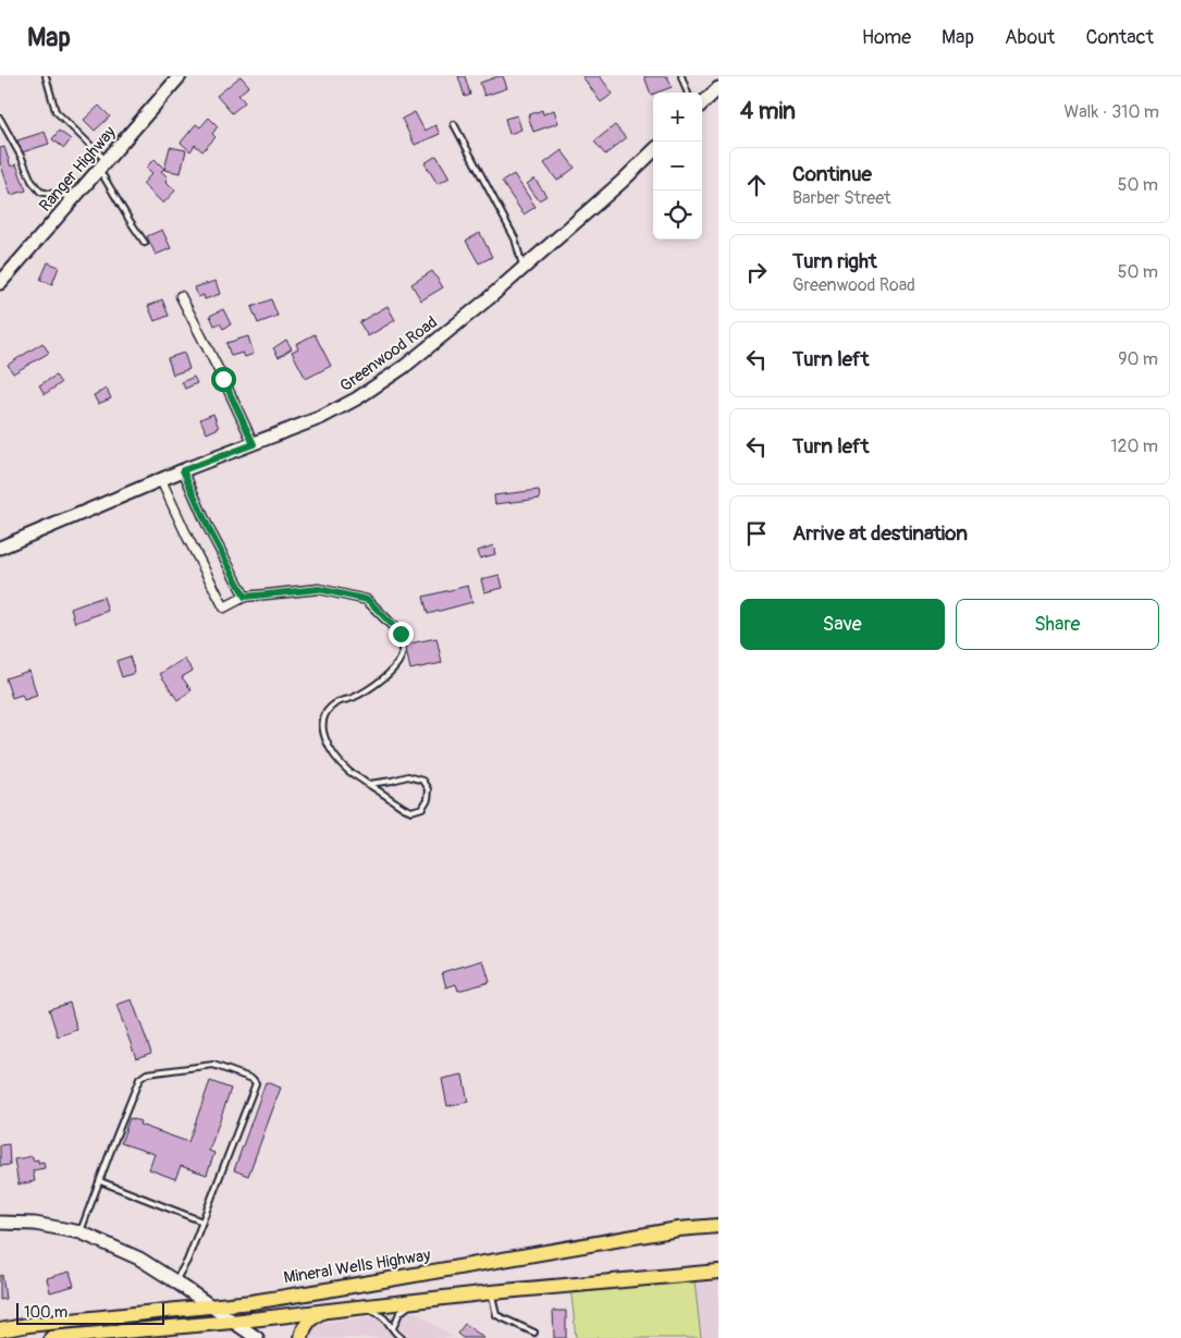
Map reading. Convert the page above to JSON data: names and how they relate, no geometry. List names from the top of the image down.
{
  "streets": {
    "main road": ["Mineral Wells Highway"],
    "street": ["Ranger Highway", "Greenwood Road"]
  },
  "scale_bar": "100 m",
  "page": {
    "header": "Map",
    "nav": [
      "Home",
      "Map",
      "About",
      "Contact"
    ],
    "heading": ["4 min", "Walk · 310 m"],
    "map_buttons": ["+", "−"],
    "list": [
      ["Continue", "Barber Street", "50 m"],
      ["Turn right", "Greenwood Road", "50 m"],
      ["Turn left", "90 m"],
      ["Turn left", "120 m"],
      "Arrive at destination"
    ],
    "buttons": ["Save", "Share"],
    "scale": "100 m"
  }
}
